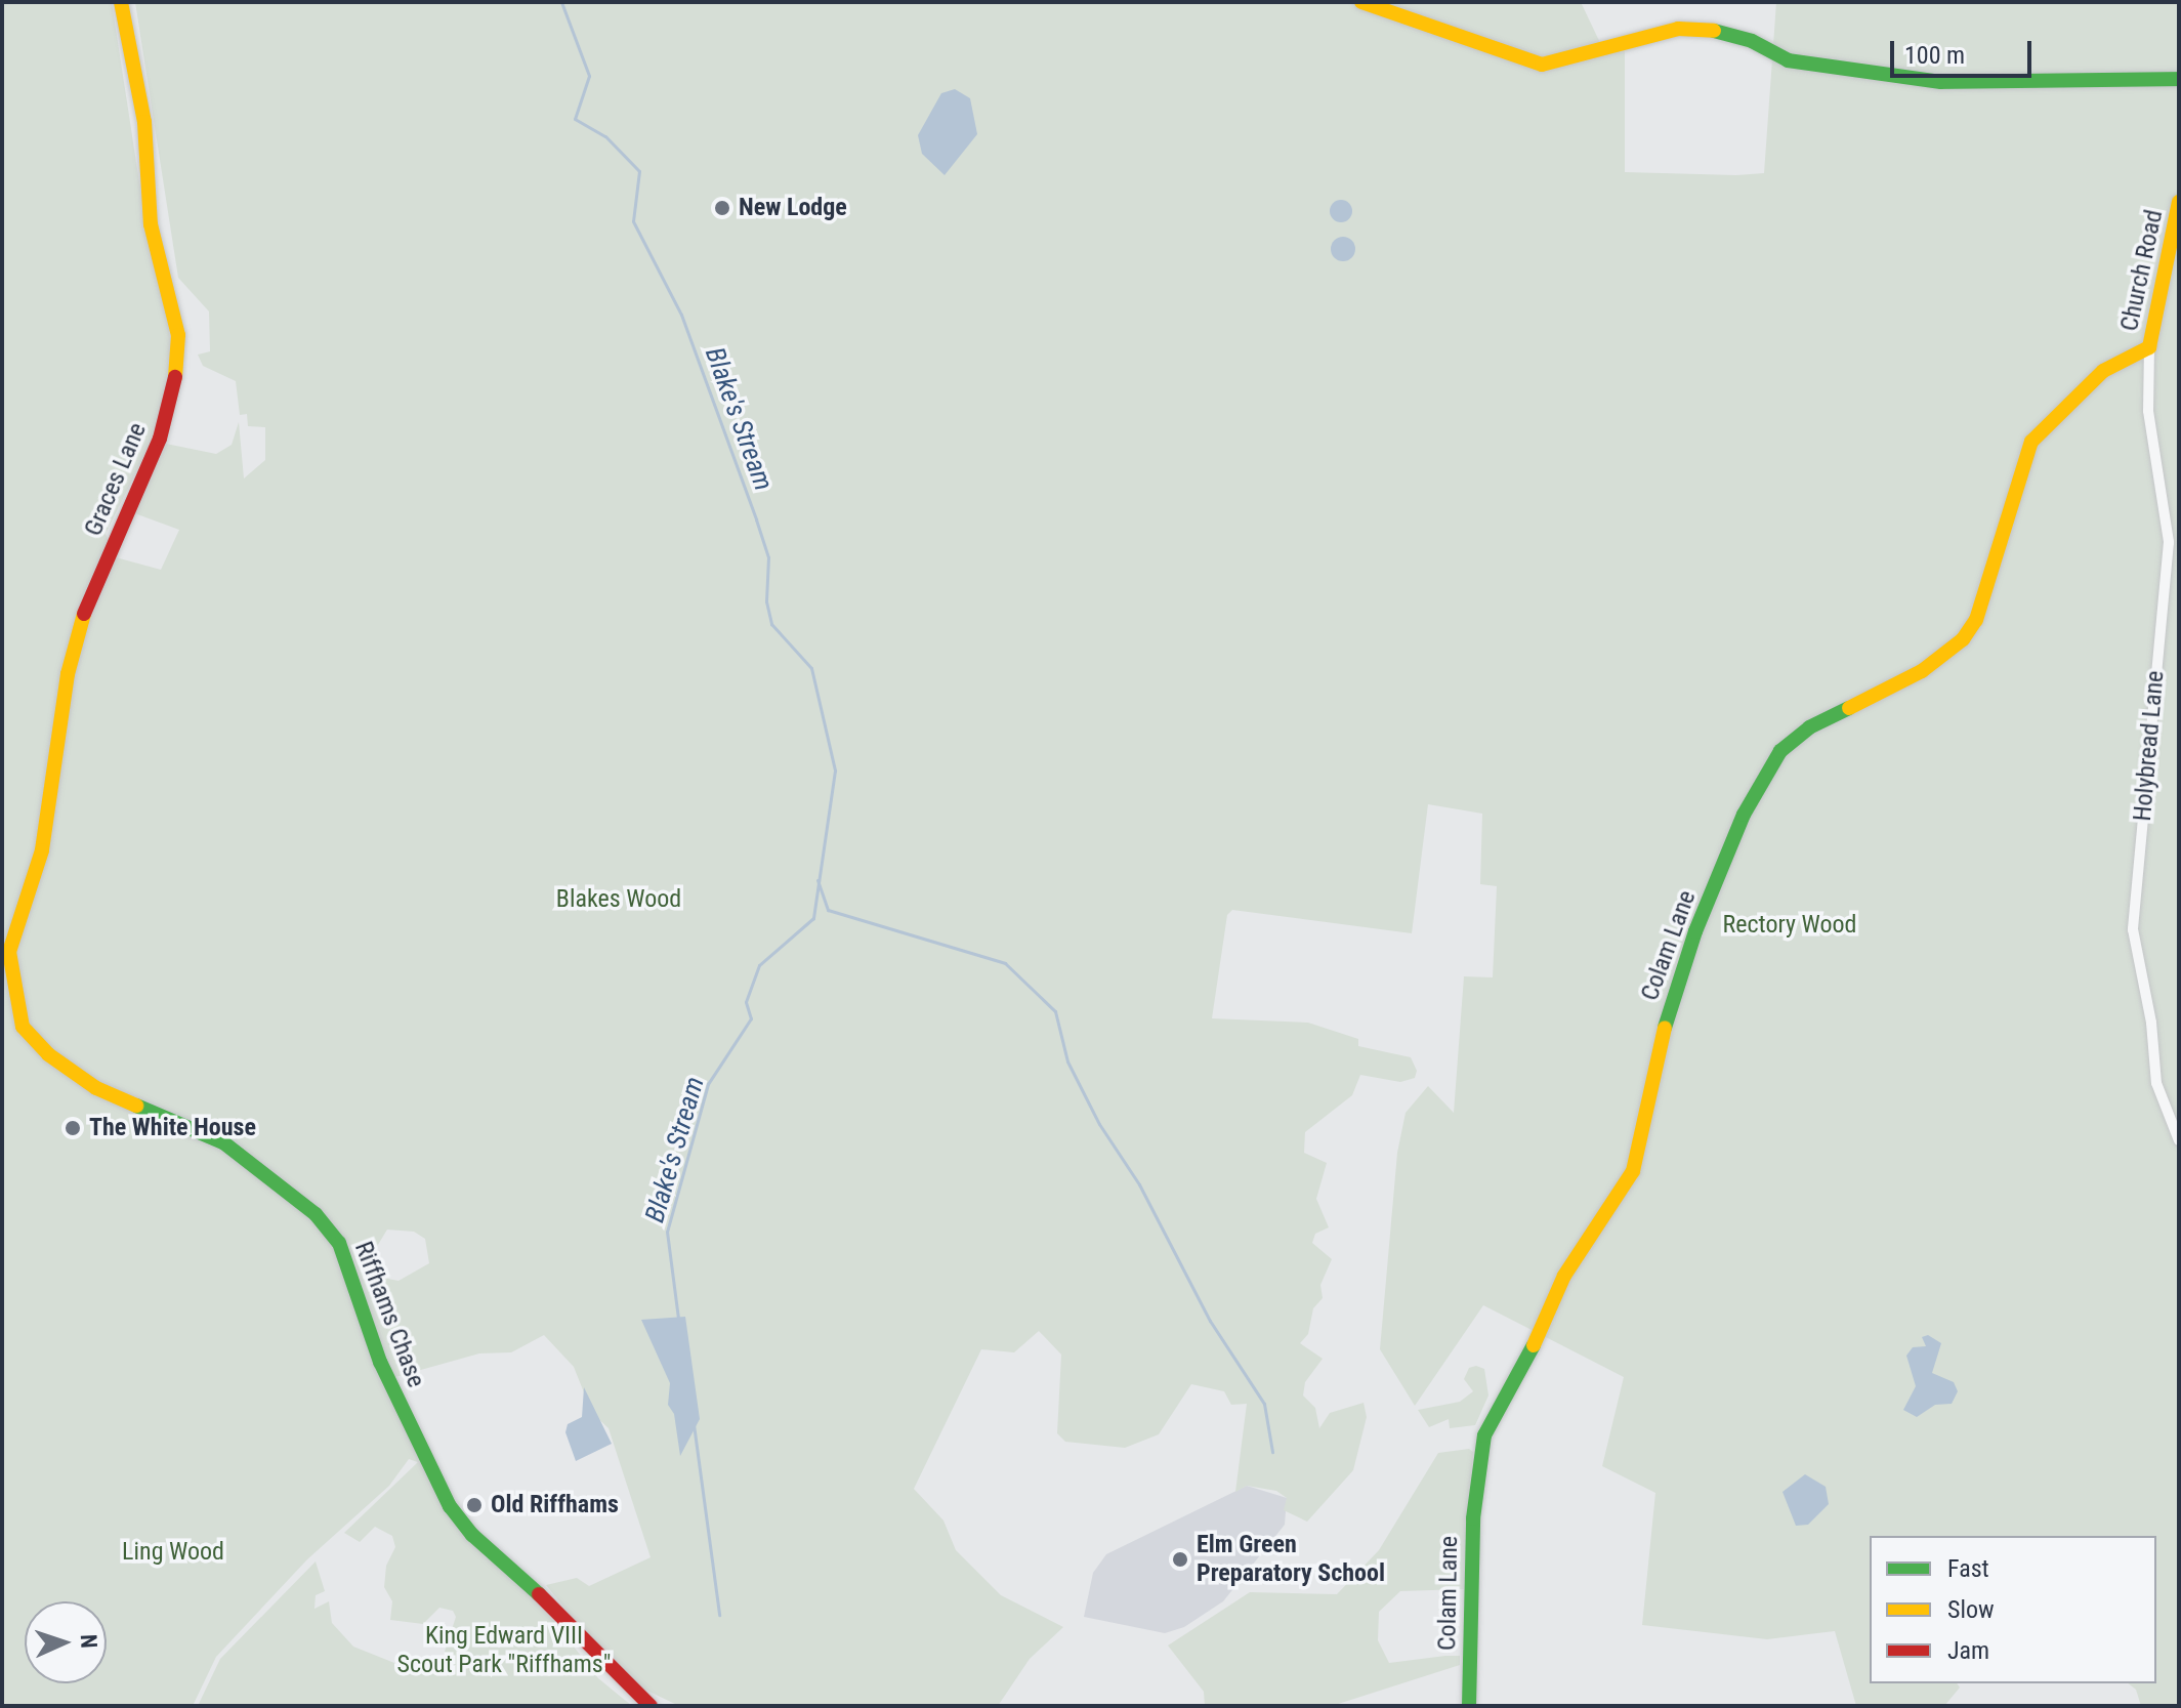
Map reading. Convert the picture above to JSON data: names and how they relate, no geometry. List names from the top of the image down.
{
  "streets": {
    "street": [
      "Church Road",
      "Graces Lane",
      "Holybread Lane",
      "Colam Lane",
      "Riffhams Chase"
    ]
  },
  "crossings": [
    ["Church Road", "Holybread Lane"],
    ["Church Road", "Colam Lane"],
    ["Graces Lane", "Riffhams Chase"],
    ["Holybread Lane", "Colam Lane"]
  ],
  "water": ["Blake's Stream"],
  "parks": [
    "Blakes Wood",
    "Rectory Wood",
    "Ling Wood",
    "King Edward VIII Scout Park \"Riffhams\""
  ],
  "places": [
    "New Lodge",
    "The White House",
    "Old Riffhams",
    "Elm Green Preparatory School"
  ],
  "legend": ["Fast", "Slow", "Jam"],
  "scale_bar": "100 m",
  "north": "right"
}
